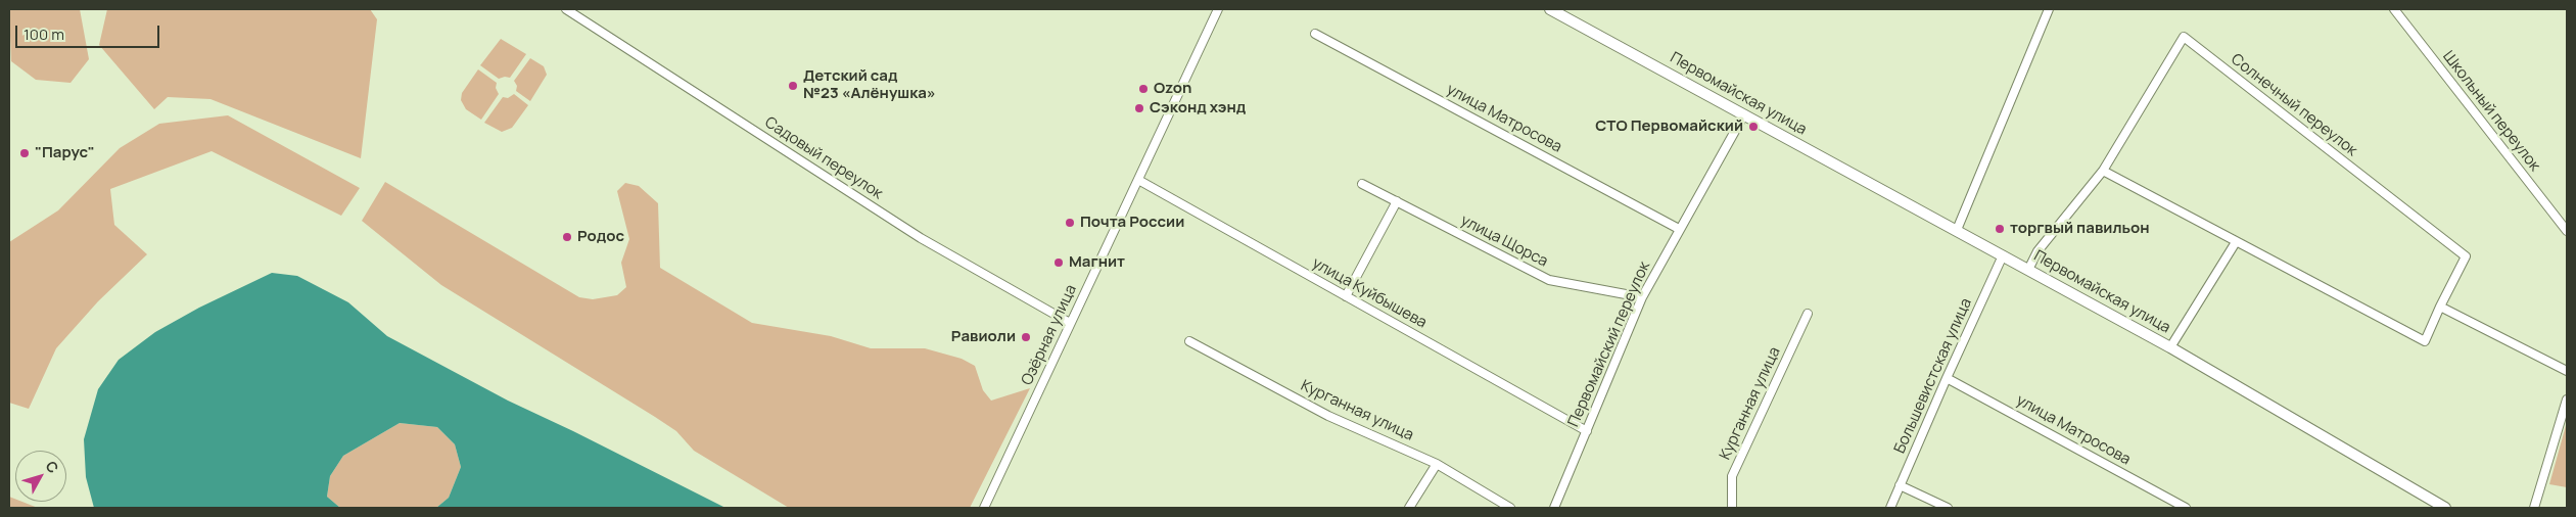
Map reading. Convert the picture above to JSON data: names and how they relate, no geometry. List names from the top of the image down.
{
  "streets": {
    "main road": ["Первомайская улица"],
    "street": [
      "Солнечный переулок",
      "Школьный переулок",
      "улица Матросова",
      "Садовый переулок",
      "улица Щорса",
      "улица Куйбышева",
      "Озёрная улица",
      "Первомайский переулок",
      "Большевистская улица",
      "Курганная улица"
    ]
  },
  "crossings": [
    ["Первомайская улица", "Солнечный переулок"],
    ["Первомайская улица", "Первомайский переулок"],
    ["Первомайская улица", "Большевистская улица"],
    ["улица Матросова", "Первомайский переулок"],
    ["улица Матросова", "Большевистская улица"],
    ["Садовый переулок", "Озёрная улица"],
    ["улица Щорса", "Первомайский переулок"],
    ["улица Куйбышева", "Озёрная улица"],
    ["улица Куйбышева", "Первомайский переулок"]
  ],
  "places": [
    "Детский сад №23 «Алёнушка»",
    "Ozon",
    "Сэконд хэнд",
    "СТО Первомайский",
    "\"Парус\"",
    "Почта России",
    "торгвый павильон",
    "Родос",
    "Магнит",
    "Равиоли"
  ],
  "scale_bar": "100 m",
  "north": "top right"
}
